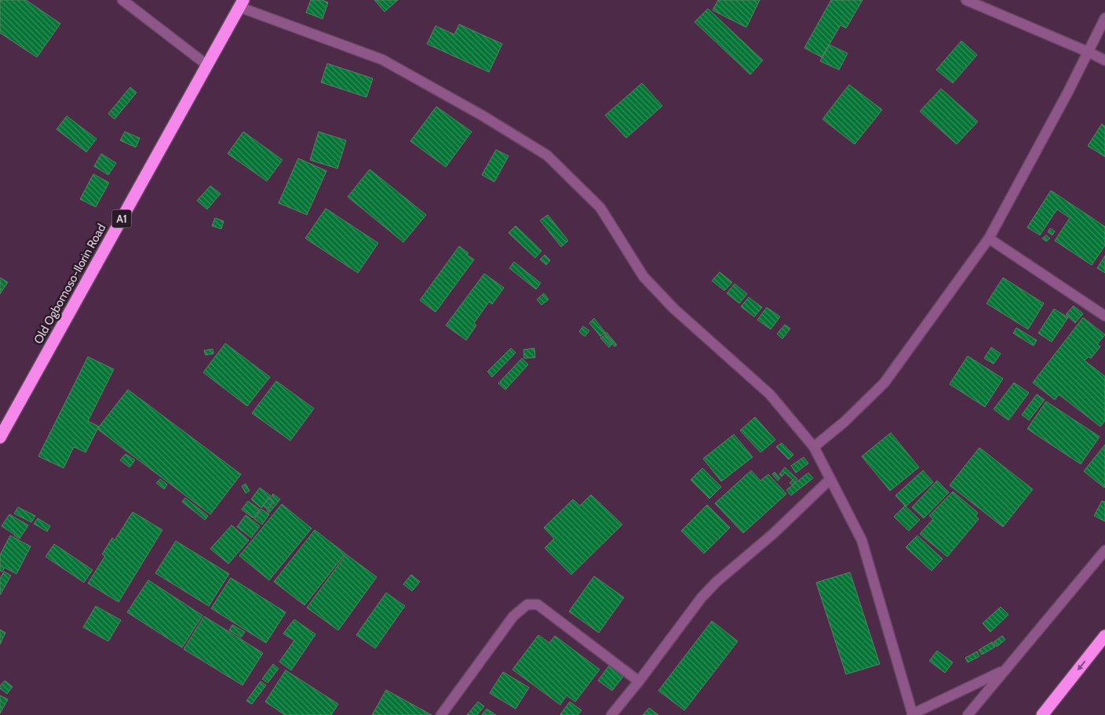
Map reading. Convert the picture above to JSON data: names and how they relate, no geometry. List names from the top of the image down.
{
  "streets": {
    "highway": ["A1", "Old Ogbomoso-Ilorin Road"]
  }
}
